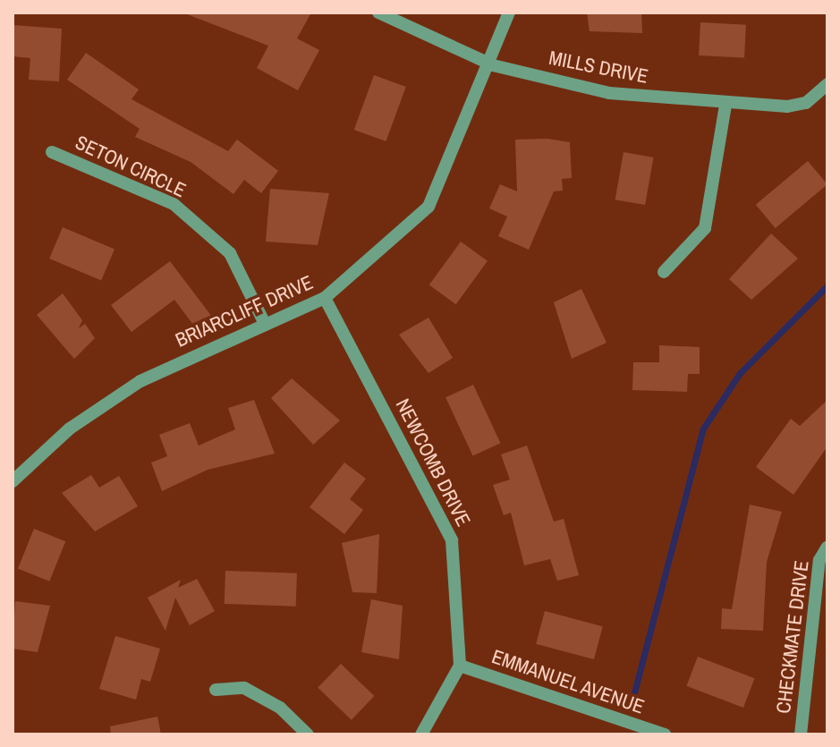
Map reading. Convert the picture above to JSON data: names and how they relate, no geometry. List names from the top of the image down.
{
  "streets": {
    "street": [
      "MILLS DRIVE",
      "SETON CIRCLE",
      "BRIARCLIFF DRIVE",
      "NEWCOMB DRIVE",
      "CHECKMATE DRIVE",
      "EMMANUEL AVENUE"
    ]
  },
  "crossings": [
    ["MILLS DRIVE", "BRIARCLIFF DRIVE"],
    ["SETON CIRCLE", "BRIARCLIFF DRIVE"],
    ["BRIARCLIFF DRIVE", "NEWCOMB DRIVE"],
    ["NEWCOMB DRIVE", "EMMANUEL AVENUE"]
  ]
}
